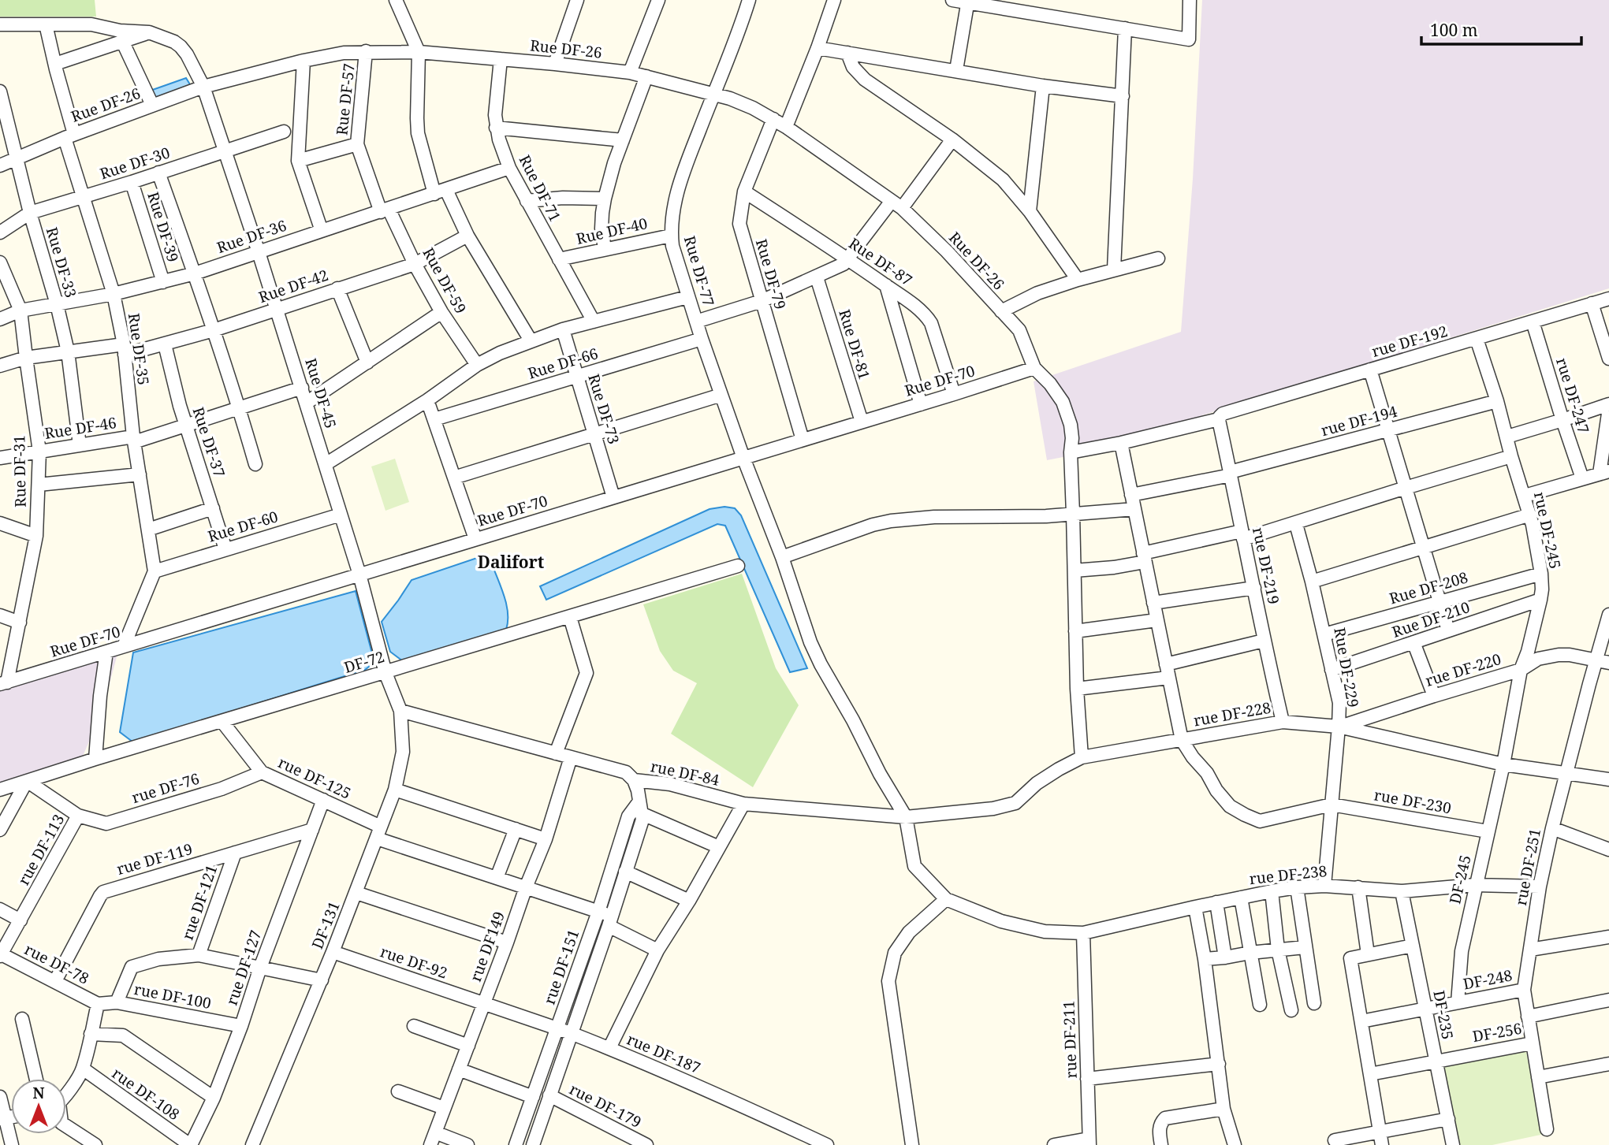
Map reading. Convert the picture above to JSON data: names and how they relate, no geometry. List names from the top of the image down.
{
  "streets": {
    "street": [
      "Rue DF-26",
      "Rue DF-57",
      "Rue DF-30",
      "Rue DF-71",
      "Rue DF-39",
      "Rue DF-40",
      "Rue DF-36",
      "Rue DF-87",
      "Rue DF-33",
      "Rue DF-77",
      "Rue DF-79",
      "Rue DF-59",
      "Rue DF-42",
      "rue DF-192",
      "Rue DF-81",
      "Rue DF-35",
      "Rue DF-66",
      "Rue DF-70",
      "Rue DF-45",
      "rue DF-247",
      "Rue DF-73",
      "rue DF-194",
      "Rue DF-46",
      "Rue DF-37",
      "Rue DF-31",
      "Rue DF-60",
      "rue DF-245",
      "rue DF-219",
      "Rue DF-208",
      "Rue DF-210",
      "DF-72",
      "Rue DF-229",
      "rue DF-220",
      "rue DF-228",
      "rue DF-84",
      "rue DF-125",
      "rue DF-76",
      "rue DF-230",
      "rue DF-113",
      "rue DF-119",
      "rue DF-251",
      "rue DF-238",
      "DF-245",
      "rue DF-121",
      "DF-131",
      "rue DF149",
      "rue DF-92",
      "rue DF-78",
      "rue DF-151",
      "rue DF-127",
      "DF-248",
      "rue DF-100",
      "DF-235",
      "DF-256",
      "rue DF-211",
      "rue DF-187",
      "rue DF-108",
      "rue DF-179"
    ]
  },
  "crossings": [
    ["Rue DF-26", "Rue DF-57"],
    ["Rue DF-26", "Rue DF-71"],
    ["Rue DF-26", "Rue DF-33"],
    ["Rue DF-26", "Rue DF-77"],
    ["Rue DF-26", "Rue DF-79"],
    ["Rue DF-26", "Rue DF-35"],
    ["Rue DF-26", "Rue DF-70"],
    ["Rue DF-26", "Rue DF-45"],
    ["Rue DF-57", "Rue DF-36"],
    ["Rue DF-57", "Rue DF-59"],
    ["Rue DF-30", "Rue DF-39"],
    ["Rue DF-30", "Rue DF-33"],
    ["Rue DF-30", "Rue DF-35"],
    ["Rue DF-30", "Rue DF-45"],
    ["Rue DF-71", "Rue DF-40"],
    ["Rue DF-71", "Rue DF-36"],
    ["Rue DF-39", "Rue DF-36"],
    ["Rue DF-40", "Rue DF-77"],
    ["Rue DF-36", "Rue DF-33"],
    ["Rue DF-36", "Rue DF-59"],
    ["Rue DF-36", "Rue DF-35"],
    ["Rue DF-36", "Rue DF-45"],
    ["Rue DF-36", "Rue DF-31"],
    ["Rue DF-87", "Rue DF-79"],
    ["Rue DF-87", "Rue DF-70"],
    ["Rue DF-33", "Rue DF-42"],
    ["Rue DF-33", "Rue DF-46"],
    ["Rue DF-77", "Rue DF-66"],
    ["Rue DF-77", "Rue DF-70"],
    ["Rue DF-77", "rue DF-228"],
    ["Rue DF-77", "rue DF-84"],
    ["Rue DF-79", "Rue DF-70"],
    ["Rue DF-59", "Rue DF-42"],
    ["Rue DF-42", "Rue DF-35"],
    ["Rue DF-42", "Rue DF-45"],
    ["Rue DF-42", "Rue DF-37"],
    ["Rue DF-42", "Rue DF-31"],
    ["rue DF-192", "rue DF-247"],
    ["rue DF-192", "rue DF-245"],
    ["rue DF-192", "rue DF-219"],
    ["Rue DF-81", "Rue DF-70"],
    ["Rue DF-35", "Rue DF-45"],
    ["Rue DF-35", "Rue DF-46"],
    ["Rue DF-35", "Rue DF-60"],
    ["Rue DF-66", "Rue DF-73"],
    ["Rue DF-70", "Rue DF-45"],
    ["Rue DF-70", "Rue DF-73"],
    ["Rue DF-70", "Rue DF-31"],
    ["Rue DF-45", "Rue DF-46"],
    ["Rue DF-45", "Rue DF-60"],
    ["Rue DF-45", "DF-72"],
    ["Rue DF-45", "rue DF-84"],
    ["Rue DF-45", "DF-131"],
    ["rue DF-194", "rue DF-245"],
    ["rue DF-194", "rue DF-219"],
    ["Rue DF-46", "Rue DF-37"],
    ["Rue DF-46", "Rue DF-31"],
    ["Rue DF-37", "Rue DF-60"],
    ["rue DF-245", "Rue DF-208"],
    ["rue DF-245", "Rue DF-210"],
    ["rue DF-245", "rue DF-220"],
    ["rue DF-245", "rue DF-228"],
    ["rue DF-245", "DF-245"],
    ["rue DF-219", "rue DF-228"],
    ["Rue DF-208", "Rue DF-229"],
    ["Rue DF-210", "Rue DF-229"],
    ["DF-72", "rue DF-125"],
    ["DF-72", "rue DF-76"],
    ["Rue DF-229", "rue DF-220"],
    ["Rue DF-229", "rue DF-228"],
    ["Rue DF-229", "rue DF-230"],
    ["Rue DF-229", "rue DF-238"],
    ["rue DF-220", "rue DF-228"],
    ["rue DF-220", "rue DF-251"],
    ["rue DF-228", "rue DF-84"],
    ["rue DF-228", "rue DF-251"],
    ["rue DF-228", "DF-245"],
    ["rue DF-84", "DF-131"],
    ["rue DF-84", "rue DF149"],
    ["rue DF-84", "rue DF-151"],
    ["rue DF-125", "rue DF-76"],
    ["rue DF-125", "DF-131"],
    ["rue DF-125", "rue DF149"],
    ["rue DF-125", "rue DF-151"],
    ["rue DF-125", "rue DF-127"],
    ["rue DF-76", "rue DF-113"],
    ["rue DF-230", "DF-245"],
    ["rue DF-113", "rue DF-78"],
    ["rue DF-119", "rue DF-121"],
    ["rue DF-119", "rue DF-78"],
    ["rue DF-119", "rue DF-127"],
    ["rue DF-251", "rue DF-238"],
    ["rue DF-251", "DF-248"],
    ["rue DF-251", "DF-256"],
    ["rue DF-238", "DF-245"],
    ["rue DF-238", "DF-235"],
    ["rue DF-238", "rue DF-211"],
    ["DF-245", "DF-248"],
    ["rue DF-121", "rue DF-100"],
    ["DF-131", "rue DF-92"],
    ["rue DF149", "rue DF-92"],
    ["rue DF149", "rue DF-187"],
    ["rue DF-92", "rue DF-187"],
    ["rue DF-78", "rue DF-100"],
    ["rue DF-151", "rue DF-187"],
    ["rue DF-151", "rue DF-179"],
    ["rue DF-127", "rue DF-100"],
    ["rue DF-127", "rue DF-108"],
    ["DF-248", "DF-235"],
    ["DF-235", "DF-256"]
  ],
  "districts": ["Dalifort"],
  "scale_bar": "100 m",
  "north": "top"
}
